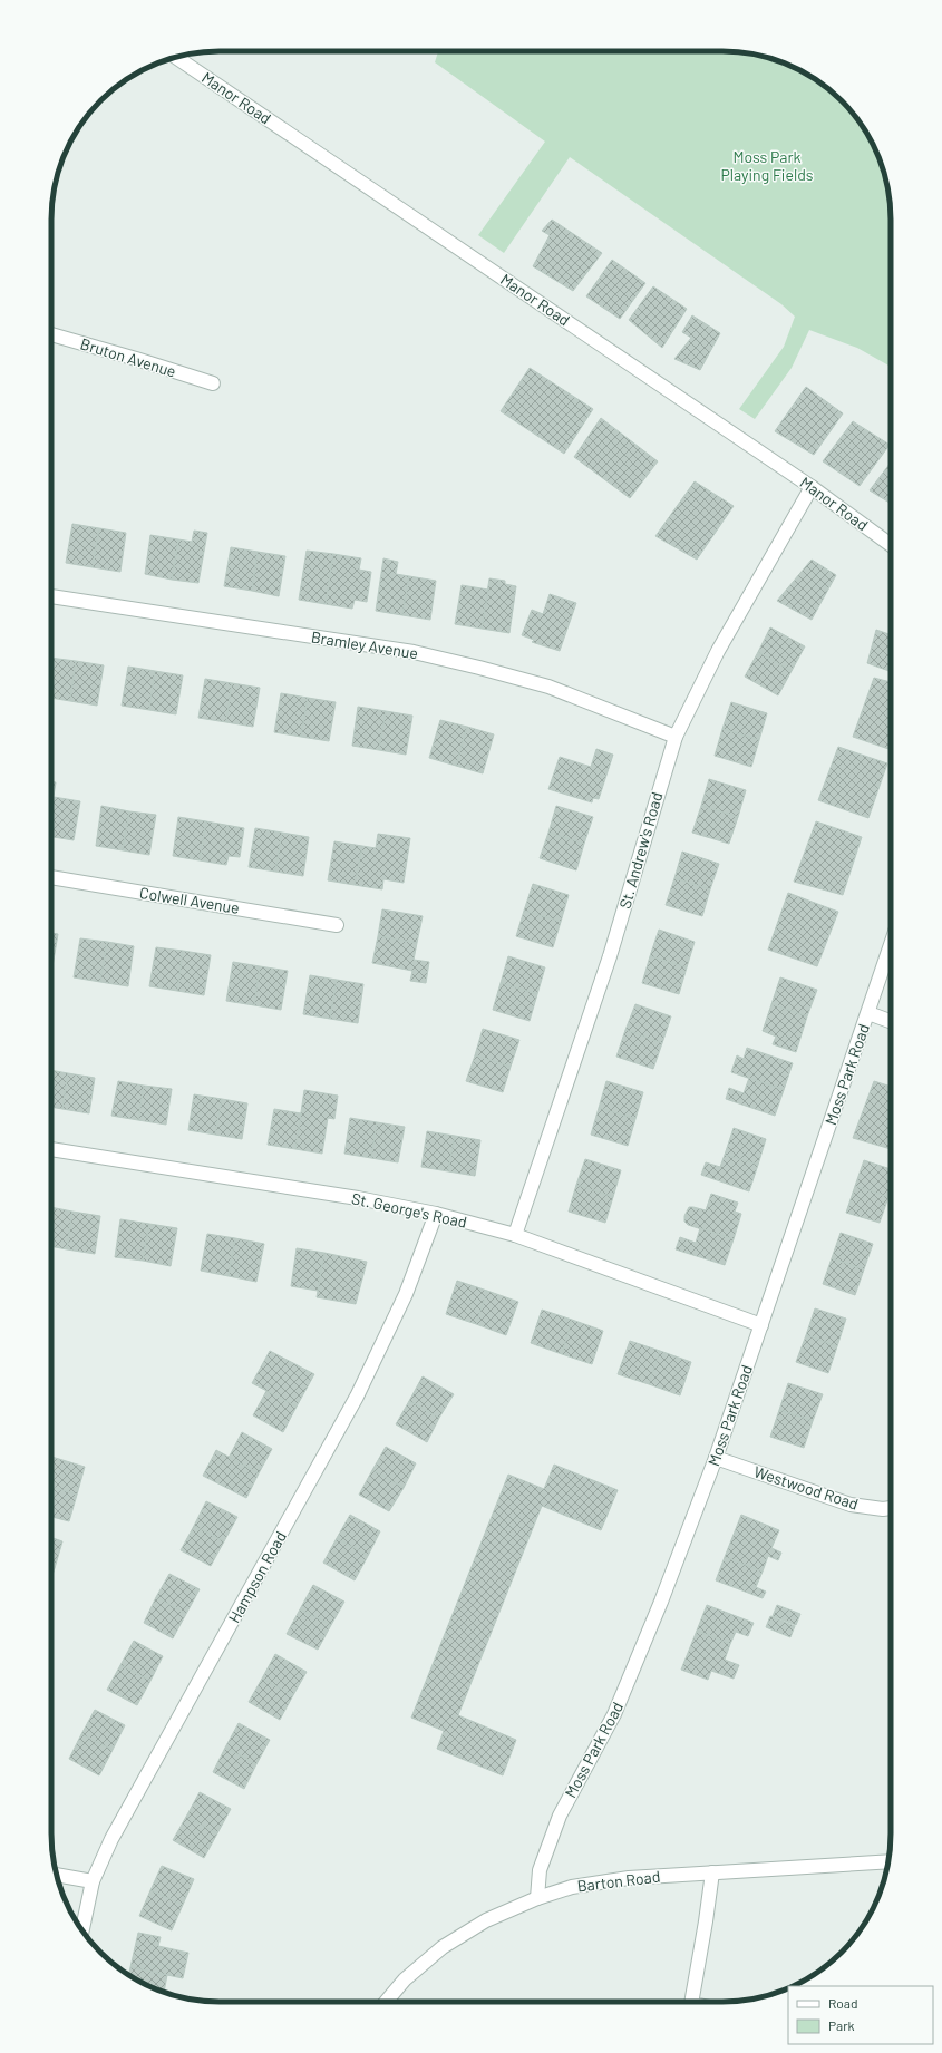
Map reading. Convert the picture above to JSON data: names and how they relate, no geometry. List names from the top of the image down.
{
  "streets": {
    "street": [
      "Manor Road",
      "Bruton Avenue",
      "Bramley Avenue",
      "St. Andrew's Road",
      "Colwell Avenue",
      "Moss Park Road",
      "St. George's Road",
      "Westwood Road",
      "Hampson Road",
      "Barton Road"
    ]
  },
  "crossings": [
    ["Manor Road", "St. Andrew's Road"],
    ["Bramley Avenue", "St. Andrew's Road"],
    ["St. Andrew's Road", "St. George's Road"],
    ["Moss Park Road", "St. George's Road"],
    ["Moss Park Road", "Westwood Road"],
    ["Moss Park Road", "Barton Road"],
    ["St. George's Road", "Hampson Road"]
  ],
  "parks": ["Moss Park Playing Fields"],
  "legend": ["Road", "Park"]
}
